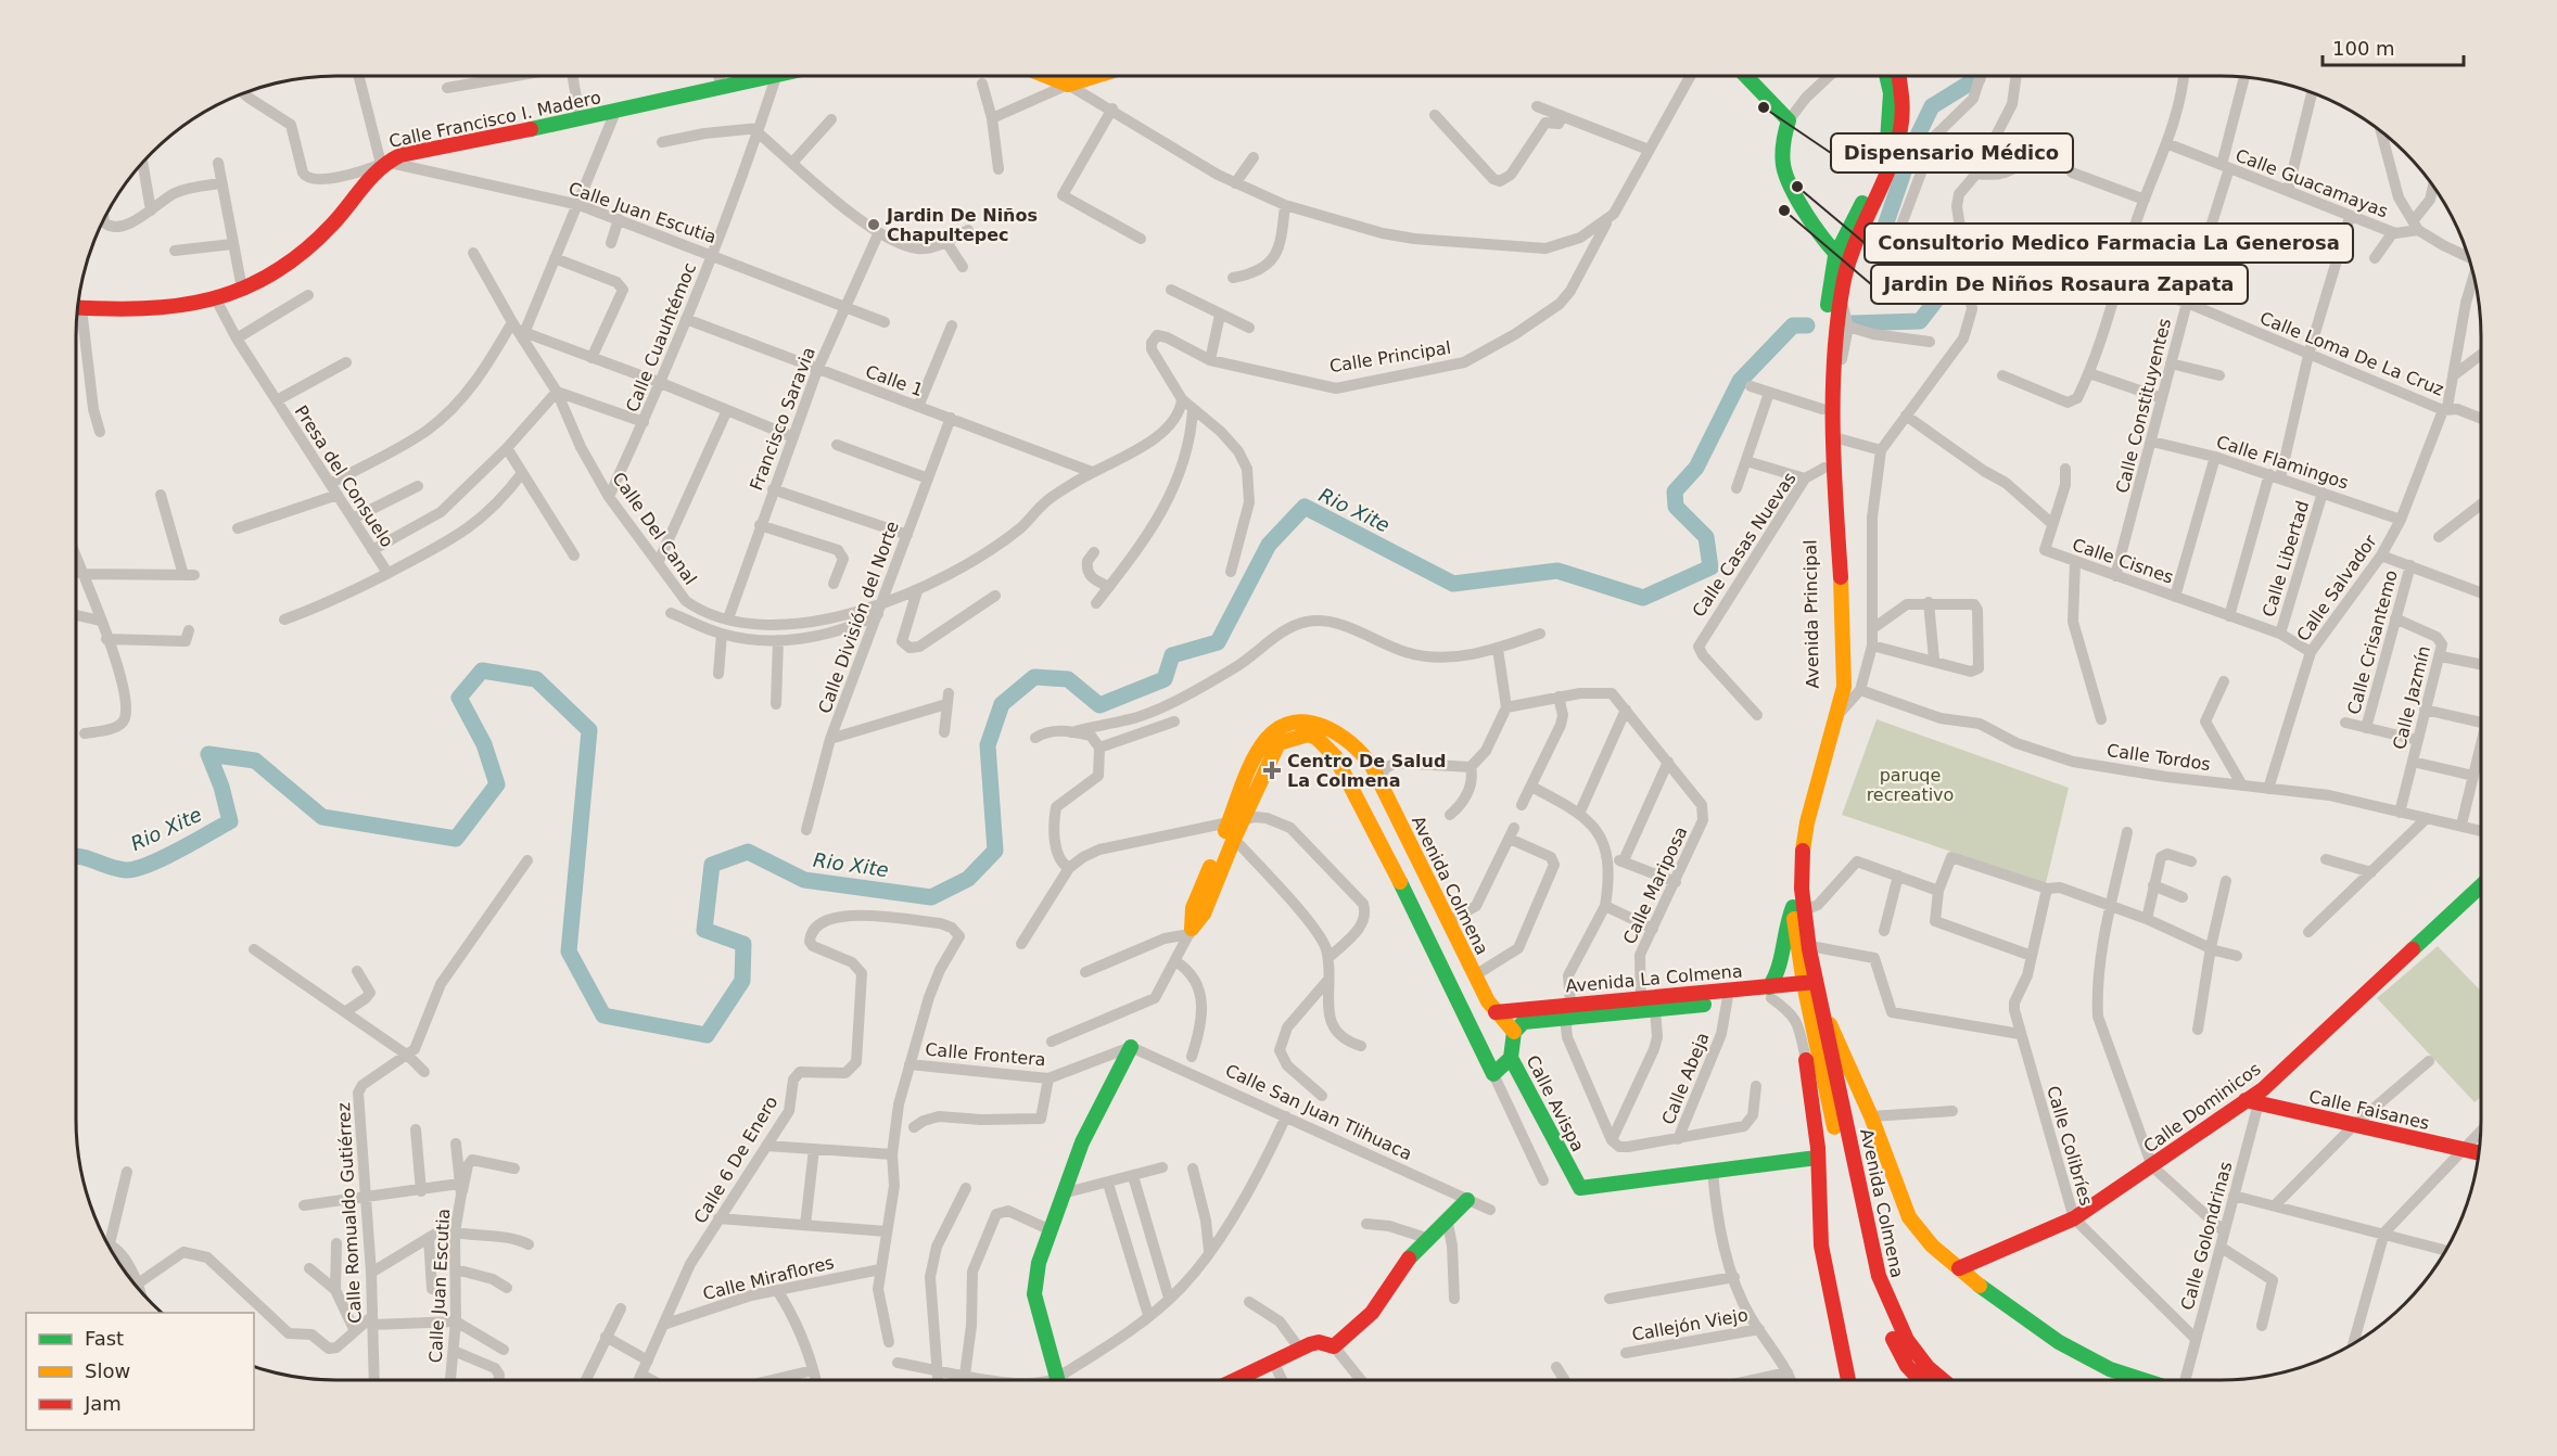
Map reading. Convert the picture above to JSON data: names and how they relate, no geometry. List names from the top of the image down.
{
  "streets": {
    "street": [
      "Calle Francisco I. Madero",
      "Calle Guacamayas",
      "Calle Juan Escutia",
      "Calle Cuauhtémoc",
      "Calle Loma De La Cruz",
      "Calle Principal",
      "Calle 1",
      "Calle Constituyentes",
      "Francisco Saravia",
      "Calle Flamingos",
      "Presa del Consuelo",
      "Calle Del Canal",
      "Calle Casas Nuevas",
      "Calle Libertad",
      "Calle Cisnes",
      "Calle Salvador",
      "Avenida Principal",
      "Calle División del Norte",
      "Calle Crisantemo",
      "Calle Jazmín",
      "Calle Tordos",
      "Avenida Colmena",
      "Calle Mariposa",
      "Avenida La Colmena",
      "Calle Frontera",
      "Calle Abeja",
      "Calle Avispa",
      "Calle Dominicos",
      "Calle Faisanes",
      "Calle San Juan Tlihuaca",
      "Calle Colibríes",
      "Calle 6 De Enero",
      "Calle Romualdo Gutiérrez",
      "Calle Golondrinas",
      "Calle Miraflores",
      "Callejón Viejo"
    ]
  },
  "crossings": [
    ["Calle Francisco I. Madero", "Calle Juan Escutia"],
    ["Calle Francisco I. Madero", "Calle Cuauhtémoc"],
    ["Calle Francisco I. Madero", "Presa del Consuelo"],
    ["Calle Guacamayas", "Calle Constituyentes"],
    ["Calle Juan Escutia", "Calle Cuauhtémoc"],
    ["Calle Juan Escutia", "Francisco Saravia"],
    ["Calle Cuauhtémoc", "Calle 1"],
    ["Calle Cuauhtémoc", "Calle Del Canal"],
    ["Calle Loma De La Cruz", "Calle Constituyentes"],
    ["Calle Loma De La Cruz", "Calle Salvador"],
    ["Calle 1", "Francisco Saravia"],
    ["Calle 1", "Calle División del Norte"],
    ["Calle Constituyentes", "Calle Flamingos"],
    ["Calle Constituyentes", "Calle Cisnes"],
    ["Francisco Saravia", "Calle Del Canal"],
    ["Calle Flamingos", "Calle Libertad"],
    ["Calle Flamingos", "Calle Salvador"],
    ["Calle Del Canal", "Calle División del Norte"],
    ["Calle Casas Nuevas", "Avenida Principal"],
    ["Calle Libertad", "Calle Cisnes"],
    ["Calle Cisnes", "Calle Salvador"],
    ["Calle Salvador", "Calle Tordos"],
    ["Avenida Principal", "Avenida Colmena"],
    ["Avenida Principal", "Avenida La Colmena"],
    ["Calle Crisantemo", "Calle Jazmín"],
    ["Calle Jazmín", "Calle Tordos"],
    ["Avenida Colmena", "Avenida La Colmena"],
    ["Avenida Colmena", "Calle Avispa"],
    ["Calle Mariposa", "Avenida La Colmena"],
    ["Avenida La Colmena", "Calle Abeja"],
    ["Avenida La Colmena", "Calle Avispa"],
    ["Calle Frontera", "Calle San Juan Tlihuaca"],
    ["Calle Frontera", "Calle 6 De Enero"],
    ["Calle Dominicos", "Calle Faisanes"],
    ["Calle Dominicos", "Calle Colibríes"],
    ["Calle Dominicos", "Calle Golondrinas"],
    ["Calle Faisanes", "Calle Golondrinas"],
    ["Calle Colibríes", "Calle Golondrinas"],
    ["Calle 6 De Enero", "Calle Miraflores"]
  ],
  "water": ["Rio Xite"],
  "parks": ["paruqe recreativo"],
  "places": {
    "other": [
      "Dispensario Médico",
      "Consultorio Medico Farmacia La Generosa",
      "Jardin De Niños Rosaura Zapata",
      "Jardin De Niños Chapultepec"
    ],
    "health": ["Centro De Salud La Colmena"]
  },
  "legend": ["Fast", "Slow", "Jam"],
  "scale_bar": "100 m"
}
